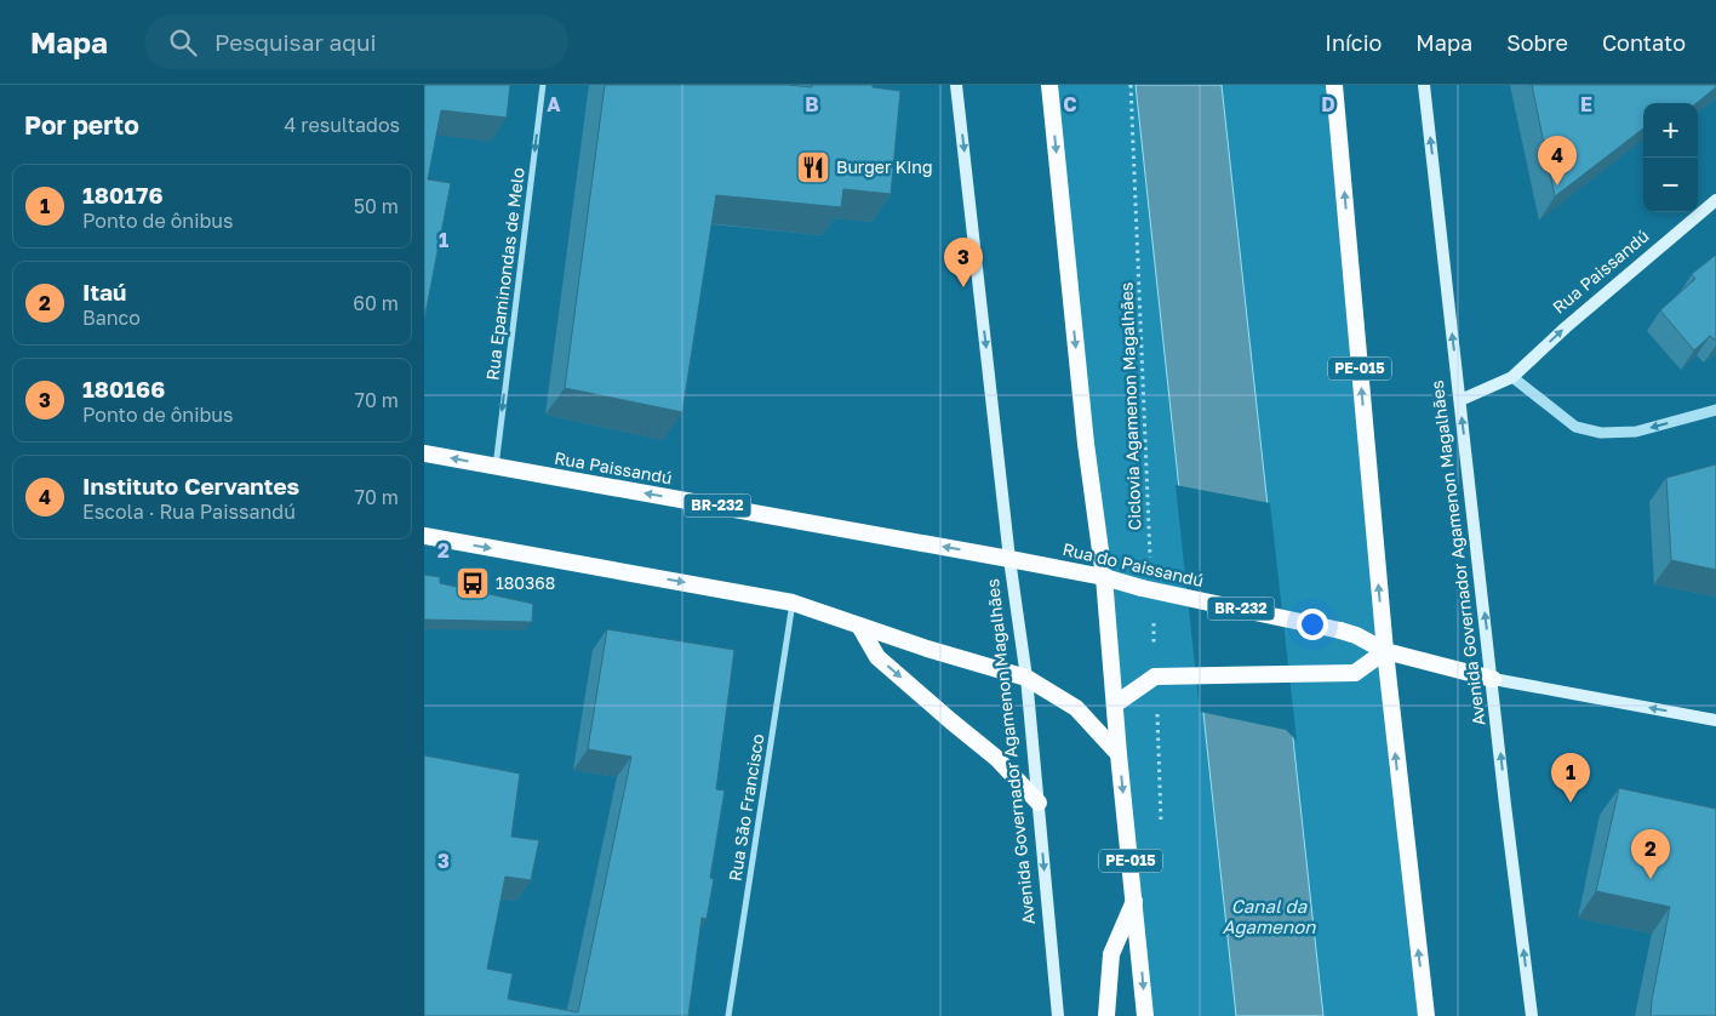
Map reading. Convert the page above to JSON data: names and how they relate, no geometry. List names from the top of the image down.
{
  "streets": {
    "highway": [
      "Rua Paissandú",
      "PE-015",
      "BR-232",
      "Rua do Paissandú"
    ],
    "main road": ["Avenida Governador Agamenon Magalhães"],
    "street": ["Rua Epaminondas de Melo", "Rua São Francisco"],
    "path": ["Ciclovia Agamenon Magalhães"]
  },
  "crossings": [
    ["Rua Paissandú", "Rua Epaminondas de Melo"],
    ["Rua Paissandú", "Avenida Governador Agamenon Magalhães"],
    ["Rua Paissandú", "Rua do Paissandú"],
    ["PE-015", "BR-232"],
    ["PE-015", "Rua do Paissandú"],
    ["BR-232", "Avenida Governador Agamenon Magalhães"],
    ["BR-232", "Rua do Paissandú"],
    ["Avenida Governador Agamenon Magalhães", "Rua do Paissandú"]
  ],
  "one_way": ["Rua Epaminondas de Melo"],
  "water": ["Canal da Agamenon"],
  "places": {
    "restaurant": ["Burger King"],
    "bus stop": ["180368"]
  },
  "page": {
    "header": "Mapa",
    "search": "Pesquisar aqui",
    "nav": [
      "Início",
      "Mapa",
      "Sobre",
      "Contato"
    ],
    "heading": ["Por perto", "4 resultados"],
    "map_buttons": ["+", "−"],
    "pins": [
      "4",
      "3",
      "1",
      "2"
    ],
    "list": [
      {
        "mark": "1",
        "name": "180176",
        "note": "Ponto de ônibus",
        "value": "50 m"
      },
      {
        "mark": "2",
        "name": "Itaú",
        "note": "Banco",
        "value": "60 m"
      },
      {
        "mark": "3",
        "name": "180166",
        "note": "Ponto de ônibus",
        "value": "70 m"
      },
      {
        "mark": "4",
        "name": "Instituto Cervantes",
        "note": "Escola · Rua Paissandú",
        "value": "70 m"
      }
    ]
  },
  "grid": {
    "columns": [
      "A",
      "B",
      "C",
      "D",
      "E"
    ],
    "rows": ["1", "2", "3"]
  }
}
